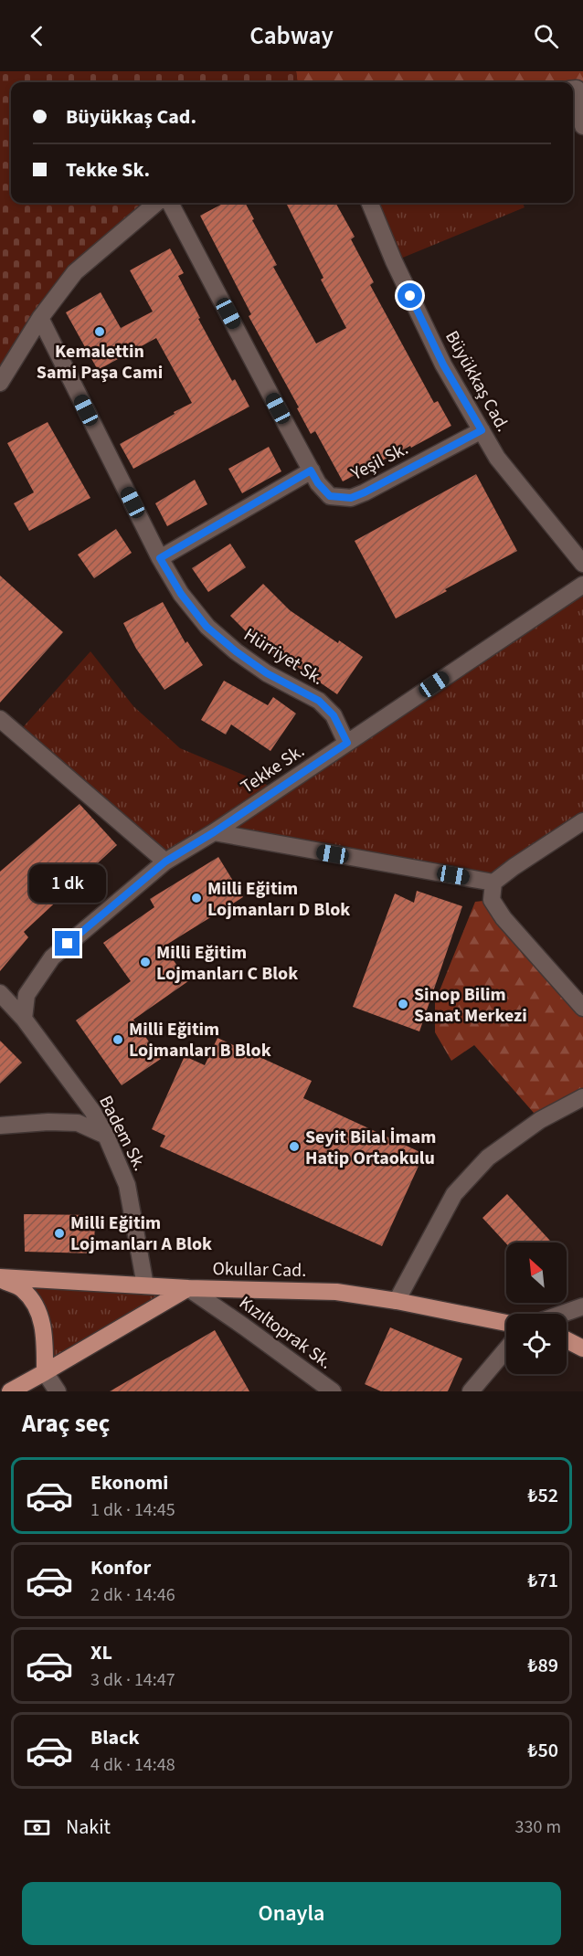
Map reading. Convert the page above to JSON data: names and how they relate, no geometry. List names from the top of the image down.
{
  "streets": {
    "main road": ["Okullar Cad."],
    "street": [
      "Büyükkaş Cad.",
      "Yeşil Sk.",
      "Hürriyet Sk.",
      "Tekke Sk.",
      "Badem Sk.",
      "Kızıltoprak Sk."
    ]
  },
  "crossings": [
    ["Büyükkaş Cad.", "Yeşil Sk."],
    ["Hürriyet Sk.", "Tekke Sk."],
    ["Tekke Sk.", "Badem Sk."],
    ["Badem Sk.", "Okullar Cad."],
    ["Okullar Cad.", "Kızıltoprak Sk."]
  ],
  "places": [
    "Kemalettin Sami Paşa Cami",
    "Milli Eğitim Lojmanları D Blok",
    "Milli Eğitim Lojmanları C Blok",
    "Sinop Bilim Sanat Merkezi",
    "Milli Eğitim Lojmanları B Blok",
    "Seyit Bilal İmam Hatip Ortaokulu",
    "Milli Eğitim Lojmanları A Blok"
  ],
  "north": "top left",
  "page": {
    "header": "Cabway",
    "banner": ["Büyükkaş Cad.", "Tekke Sk."],
    "bubble": "1 dk",
    "heading": "Araç seç",
    "list": [
      {
        "name": "Ekonomi",
        "note": "1 dk · 14:45",
        "value": "₺52"
      },
      {
        "name": "Konfor",
        "note": "2 dk · 14:46",
        "value": "₺71"
      },
      {
        "name": "XL",
        "note": "3 dk · 14:47",
        "value": "₺89"
      },
      {
        "name": "Black",
        "note": "4 dk · 14:48",
        "value": "₺50"
      }
    ],
    "pay": ["Nakit", "330 m"],
    "buttons": "Onayla"
  }
}
